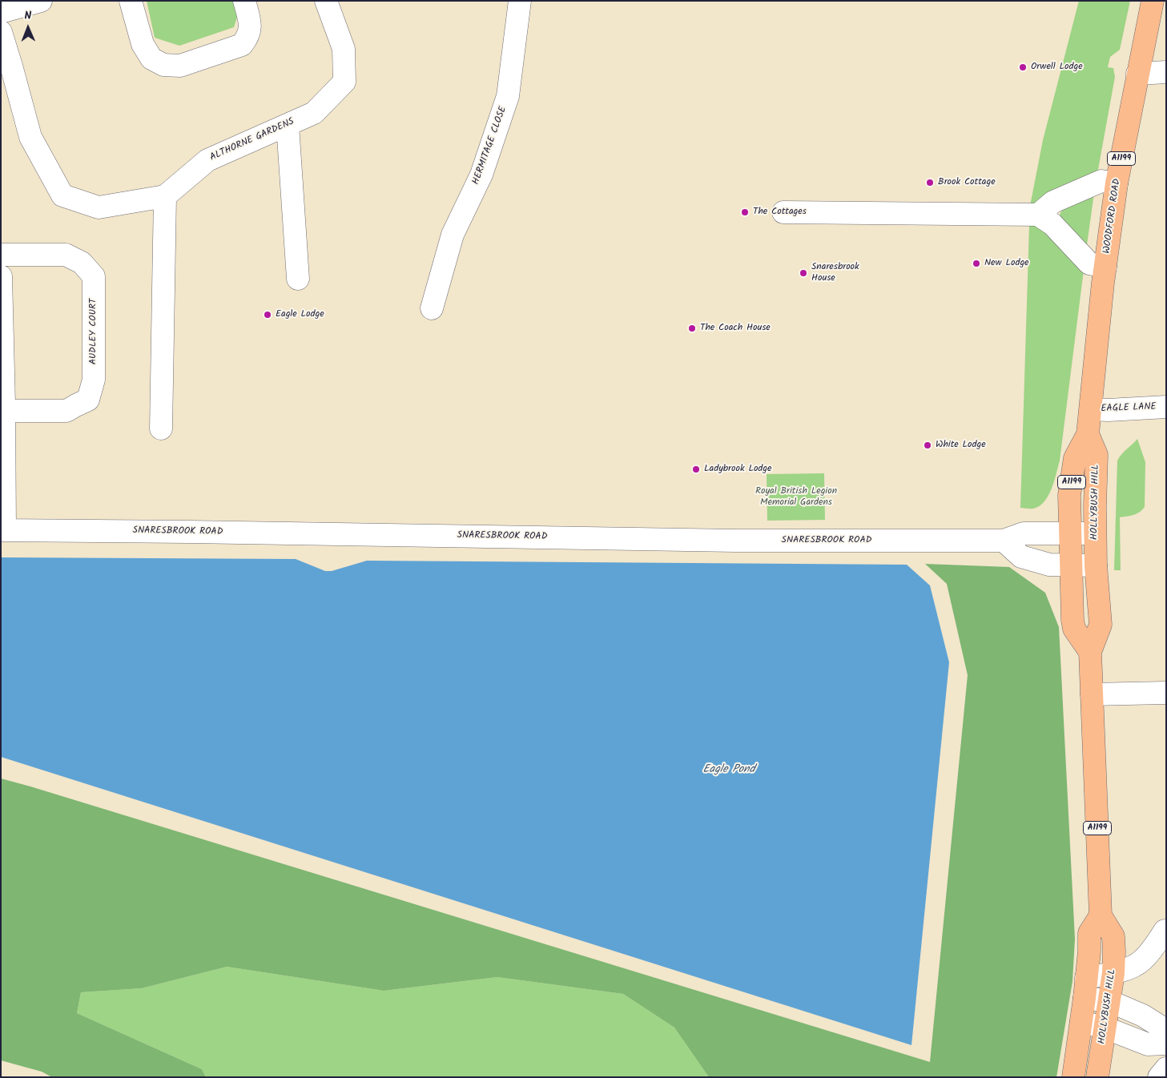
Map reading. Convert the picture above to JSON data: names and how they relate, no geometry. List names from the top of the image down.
{
  "streets": {
    "main road": ["A1199", "WOODFORD ROAD", "HOLLYBUSH HILL"],
    "street": [
      "ALTHORNE GARDENS",
      "HERMITAGE CLOSE",
      "AUDLEY COURT",
      "EAGLE LANE",
      "SNARESBROOK ROAD"
    ]
  },
  "crossings": [
    ["A1199", "WOODFORD ROAD"],
    ["A1199", "HOLLYBUSH HILL"],
    ["A1199", "SNARESBROOK ROAD"],
    ["WOODFORD ROAD", "EAGLE LANE"],
    ["WOODFORD ROAD", "HOLLYBUSH HILL"],
    ["HOLLYBUSH HILL", "SNARESBROOK ROAD"]
  ],
  "water": ["Eagle Pond"],
  "parks": ["Royal British Legion Memorial Gardens"],
  "places": [
    "Orwell Lodge",
    "Brook Cottage",
    "The Cottages",
    "New Lodge",
    "Snaresbrook House",
    "Eagle Lodge",
    "The Coach House",
    "White Lodge",
    "Ladybrook Lodge"
  ],
  "north": "top"
}
